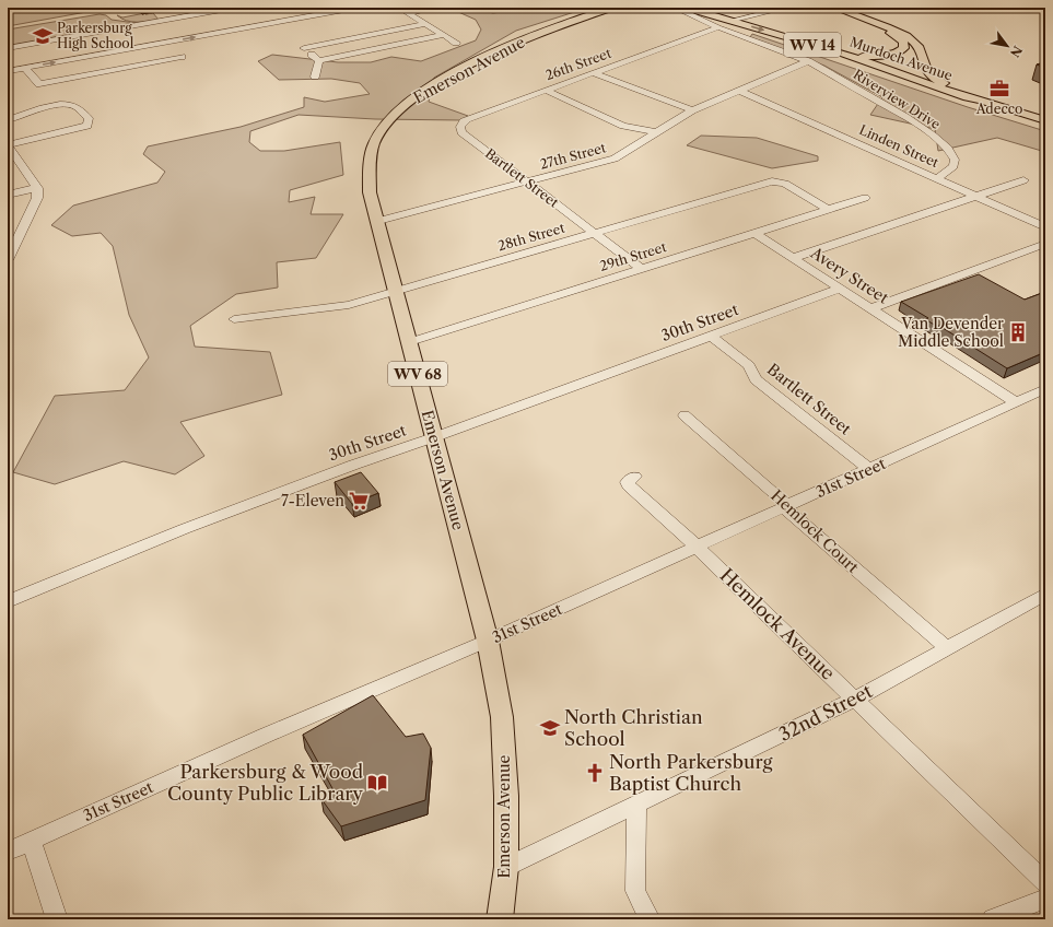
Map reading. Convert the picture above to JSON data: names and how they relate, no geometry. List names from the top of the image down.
{
  "streets": {
    "main road": [
      "WV 14",
      "Murdoch Avenue",
      "Emerson Avenue",
      "WV 68"
    ],
    "street": [
      "26th Street",
      "Riverview Drive",
      "Linden Street",
      "27th Street",
      "Bartlett Street",
      "28th Street",
      "29th Street",
      "Avery Street",
      "30th Street",
      "31st Street",
      "Hemlock Court",
      "Hemlock Avenue",
      "32nd Street"
    ]
  },
  "crossings": [
    ["WV 14", "Murdoch Avenue"],
    ["26th Street", "Riverview Drive"],
    ["26th Street", "Bartlett Street"],
    ["Emerson Avenue", "27th Street"],
    ["Emerson Avenue", "28th Street"],
    ["Emerson Avenue", "29th Street"],
    ["Emerson Avenue", "30th Street"],
    ["Emerson Avenue", "31st Street"],
    ["Emerson Avenue", "32nd Street"],
    ["Riverview Drive", "Linden Street"],
    ["Riverview Drive", "27th Street"],
    ["Linden Street", "27th Street"],
    ["27th Street", "Bartlett Street"],
    ["Bartlett Street", "28th Street"],
    ["Bartlett Street", "29th Street"],
    ["Bartlett Street", "30th Street"],
    ["Bartlett Street", "31st Street"],
    ["28th Street", "29th Street"],
    ["29th Street", "Avery Street"],
    ["Avery Street", "30th Street"],
    ["Avery Street", "31st Street"],
    ["31st Street", "Hemlock Court"],
    ["31st Street", "Hemlock Avenue"],
    ["Hemlock Court", "32nd Street"],
    ["Hemlock Avenue", "32nd Street"]
  ],
  "places": {
    "school or university": ["Parkersburg High School", "North Christian School"],
    "office": ["Adecco"],
    "building": ["Van Devender Middle School"],
    "supermarket": ["7-Eleven"],
    "church": ["North Parkersburg Baptist Church"],
    "library": ["Parkersburg & Wood County Public Library"]
  },
  "north": "bottom right"
}
